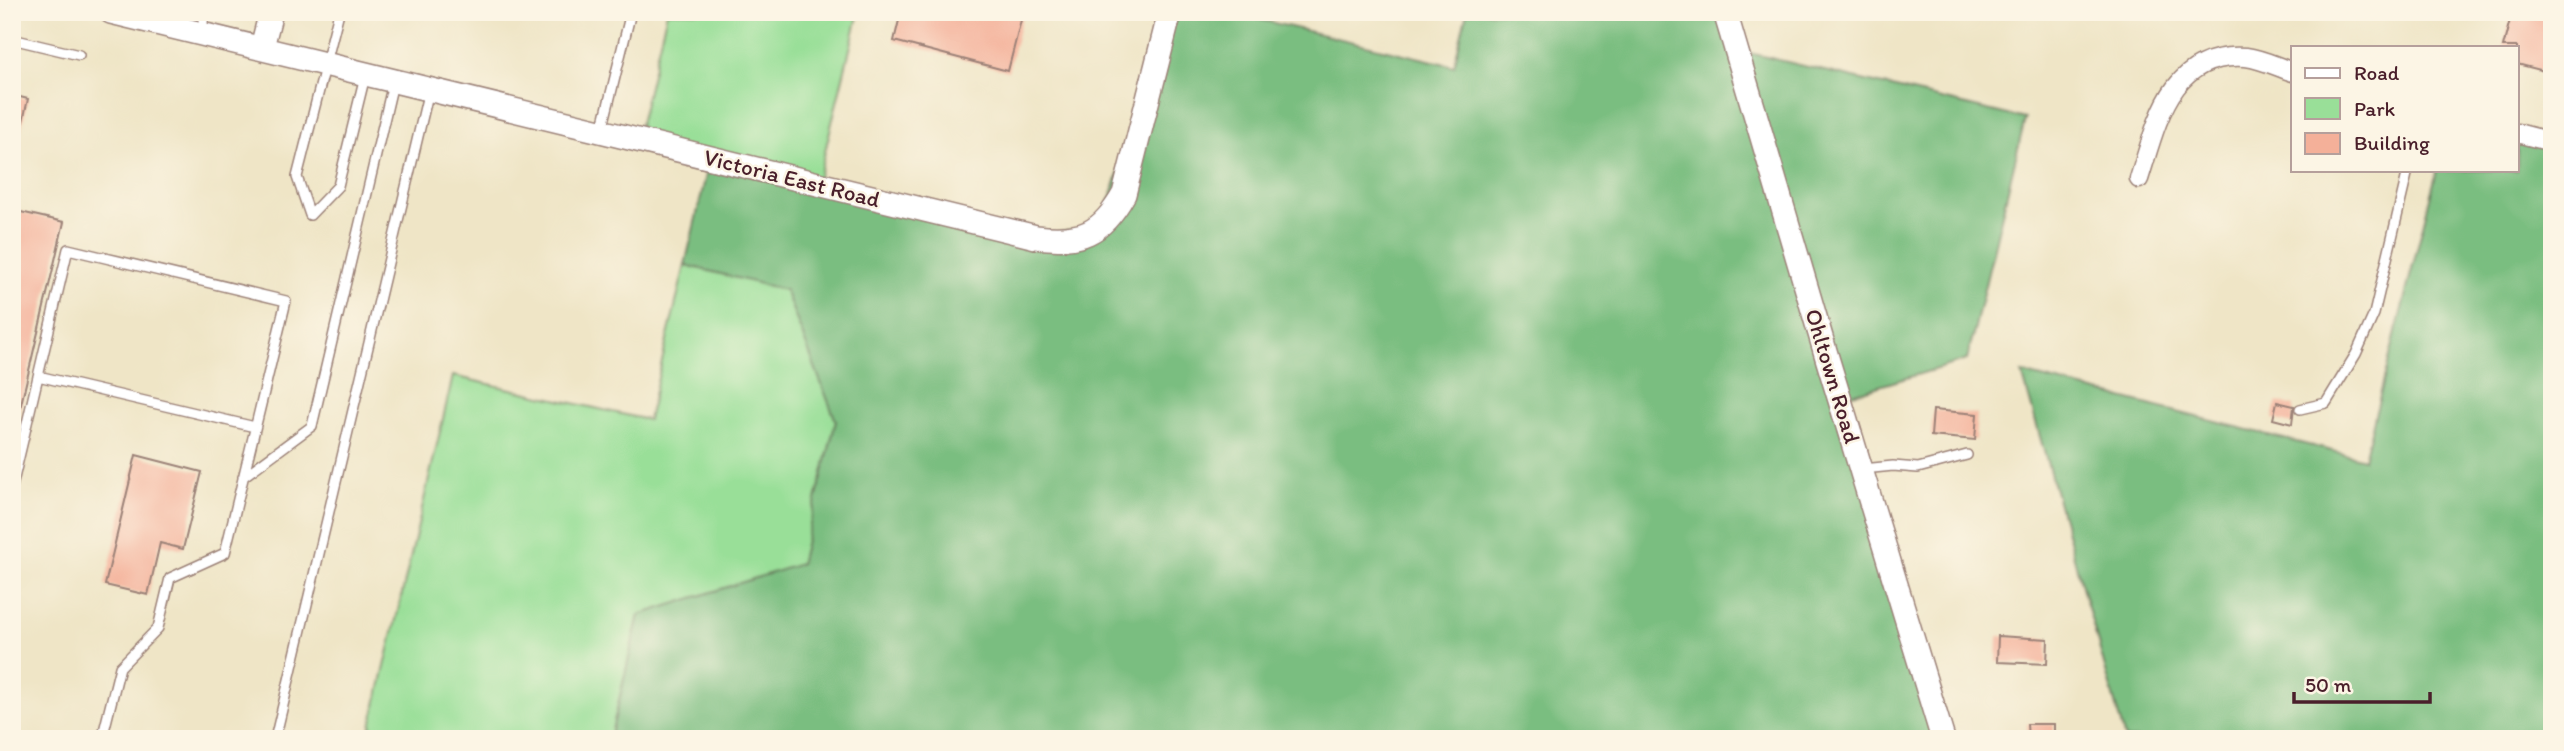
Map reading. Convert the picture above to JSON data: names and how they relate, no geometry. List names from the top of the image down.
{
  "streets": {
    "street": ["Victoria East Road", "Ohltown Road"]
  },
  "legend": ["Road", "Park", "Building"],
  "scale_bar": "50 m"
}
